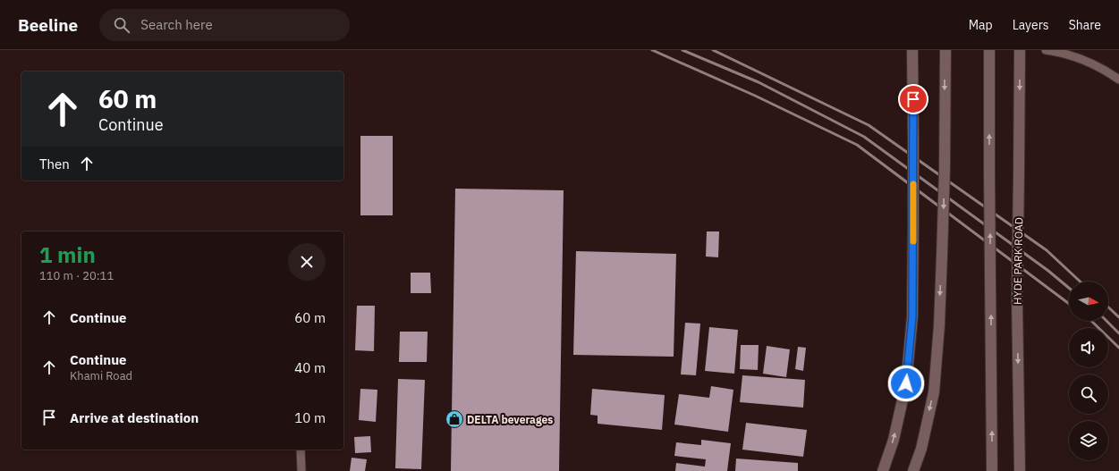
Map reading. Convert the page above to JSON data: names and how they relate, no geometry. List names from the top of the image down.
{
  "streets": {
    "main road": ["HYDE PARK ROAD"]
  },
  "places": {
    "shop": ["DELTA beverages"]
  },
  "north": "right",
  "page": {
    "header": "Beeline",
    "search": "Search here",
    "nav": ["Map", "Layers", "Share"],
    "turn": ["60 m", "Continue"],
    "then": "Then",
    "heading": ["1 min", "110 m · 20:11"],
    "list": [
      {
        "name": "Continue",
        "value": "60 m"
      },
      {
        "name": "Continue",
        "note": "Khami Road",
        "value": "40 m"
      },
      {
        "name": "Arrive at destination",
        "value": "10 m"
      }
    ]
  }
}
